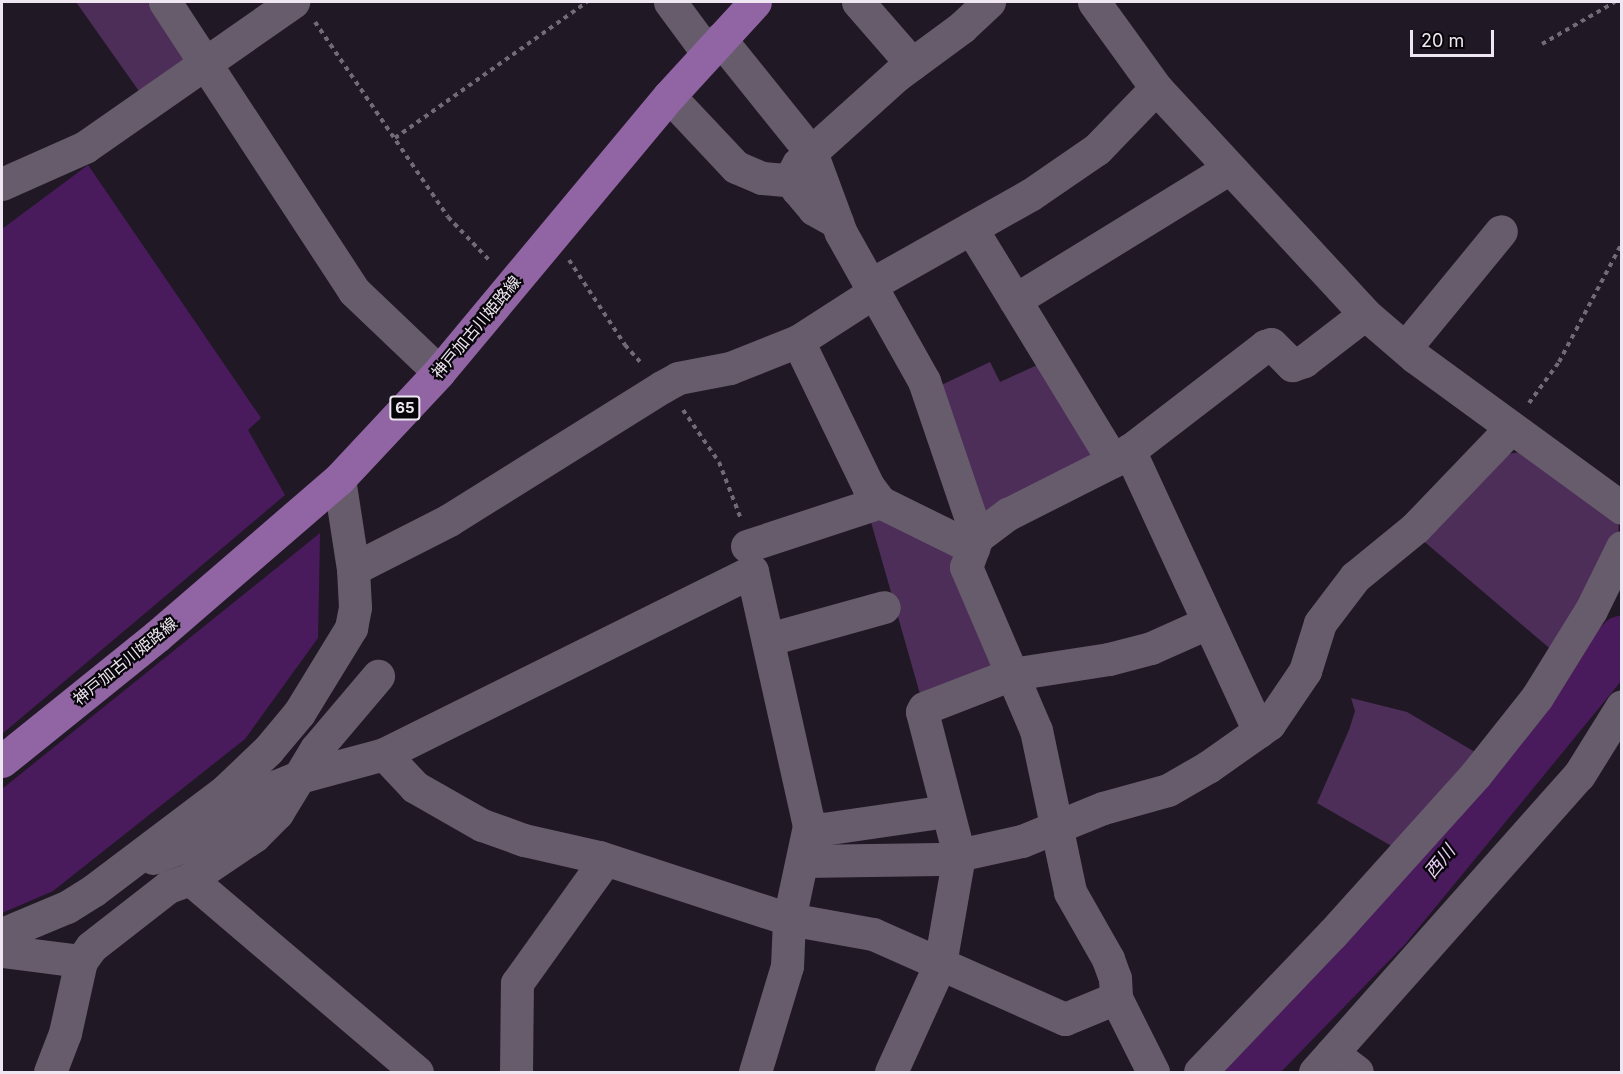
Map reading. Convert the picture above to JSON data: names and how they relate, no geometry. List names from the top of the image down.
{
  "streets": {
    "main road": ["神戸加古川姫路線", "65"]
  },
  "water": ["西川"],
  "scale_bar": "20 m"
}
